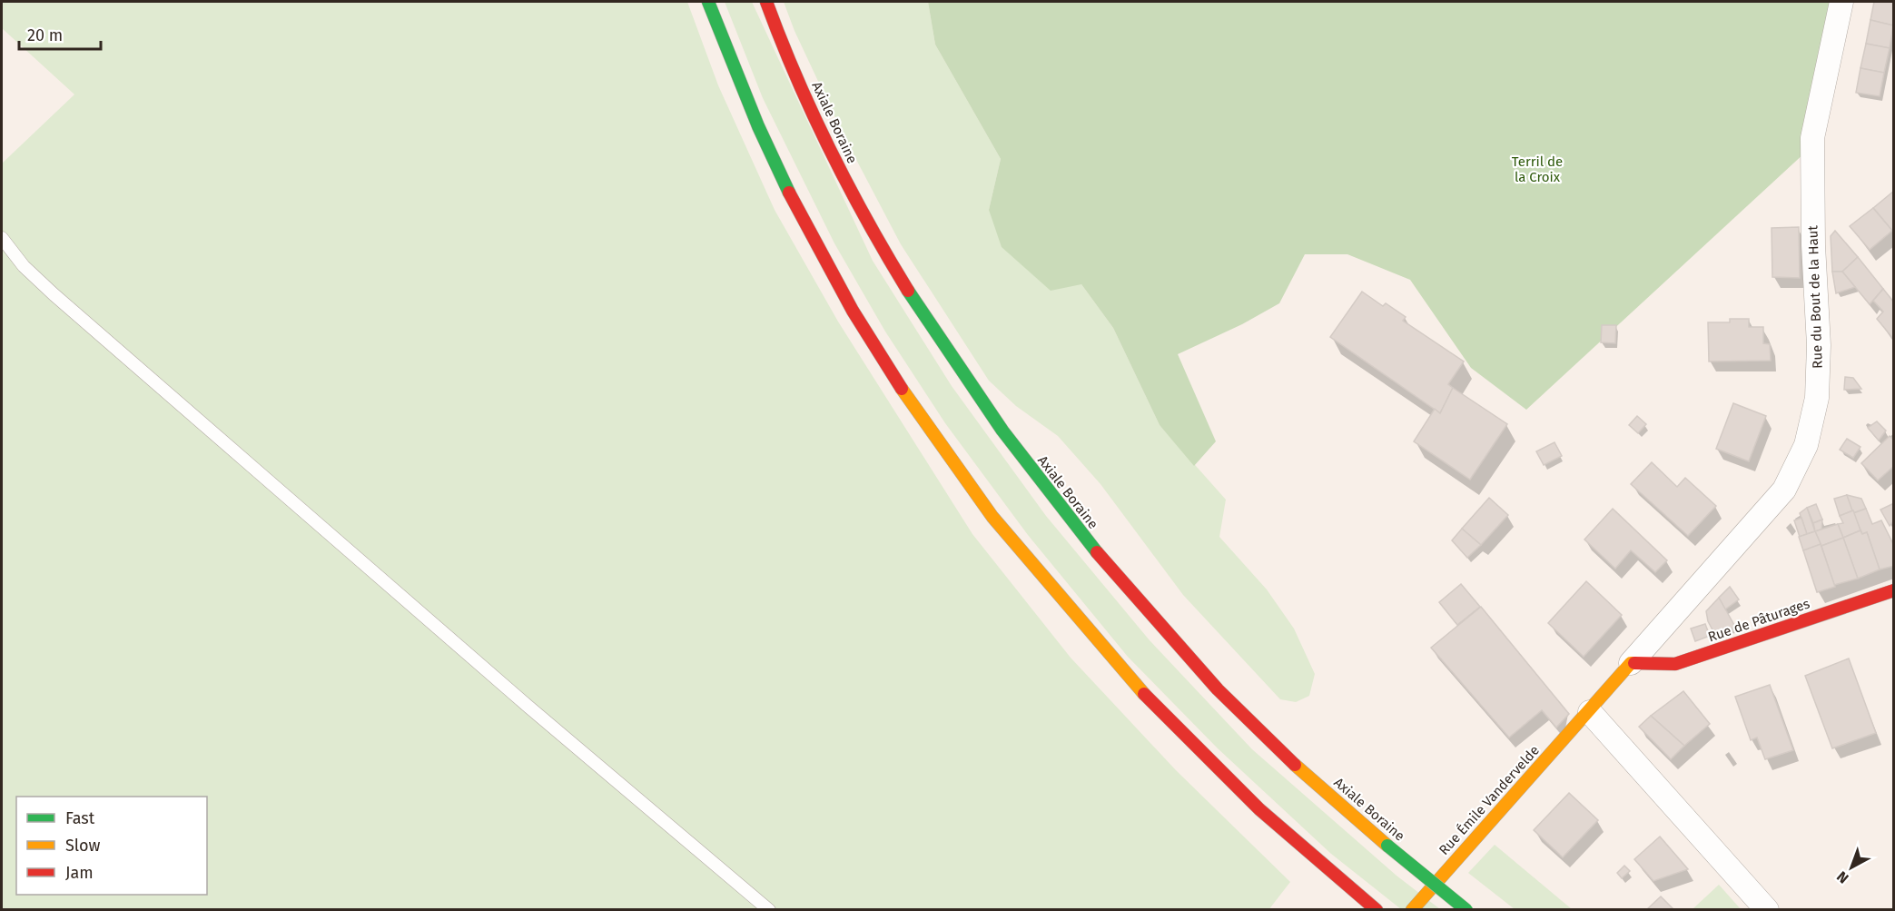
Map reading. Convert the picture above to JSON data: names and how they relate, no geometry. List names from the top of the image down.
{
  "streets": {
    "main road": [
      "Axiale Boraine",
      "Rue du Bout de la Haut",
      "Rue de Pâturages",
      "Rue Émile Vandervelde"
    ]
  },
  "crossings": [
    ["Rue du Bout de la Haut", "Rue de Pâturages"],
    ["Rue du Bout de la Haut", "Rue Émile Vandervelde"]
  ],
  "parks": ["Terril de la Croix"],
  "legend": ["Fast", "Slow", "Jam"],
  "scale_bar": "20 m",
  "north": "bottom left"
}
